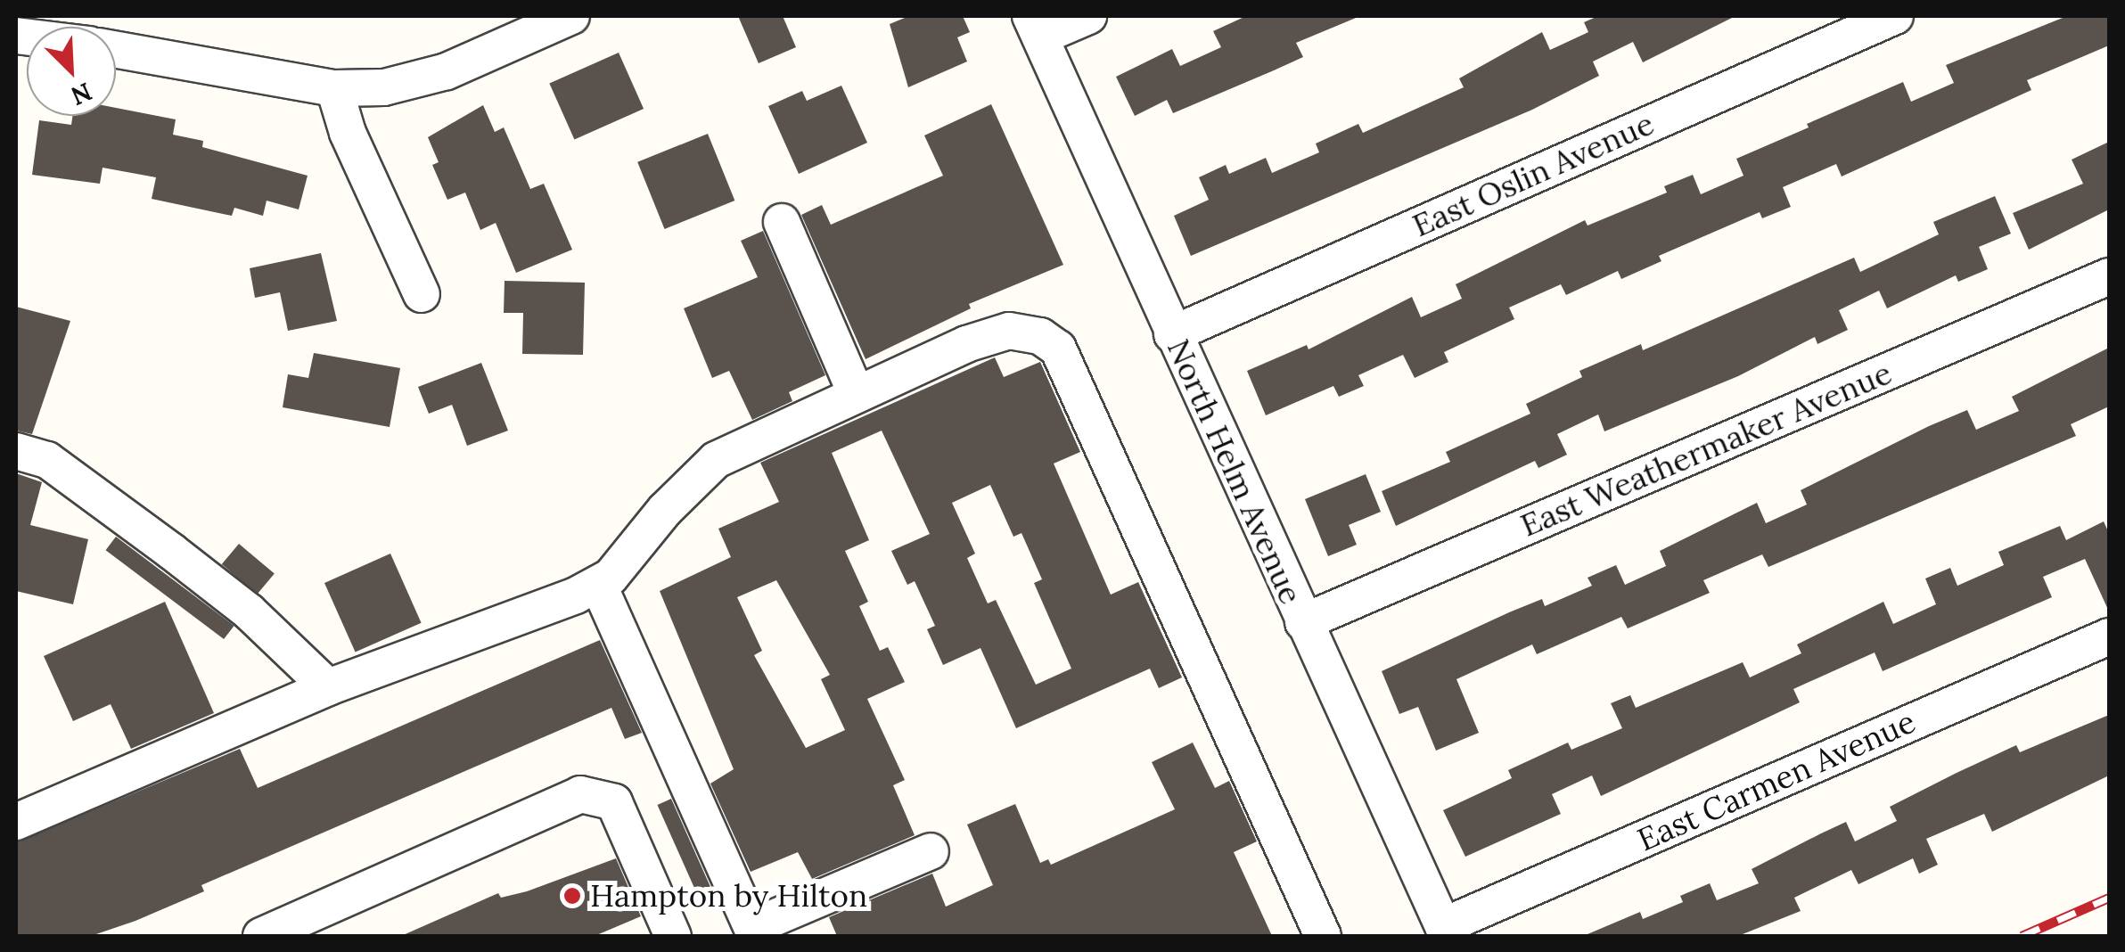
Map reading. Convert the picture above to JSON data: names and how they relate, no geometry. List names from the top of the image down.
{
  "streets": {
    "street": [
      "East Oslin Avenue",
      "East Weathermaker Avenue",
      "North Helm Avenue",
      "East Carmen Avenue"
    ]
  },
  "crossings": [
    ["East Oslin Avenue", "North Helm Avenue"],
    ["East Weathermaker Avenue", "North Helm Avenue"],
    ["North Helm Avenue", "East Carmen Avenue"]
  ],
  "places": ["Hampton by Hilton"],
  "north": "bottom right"
}
